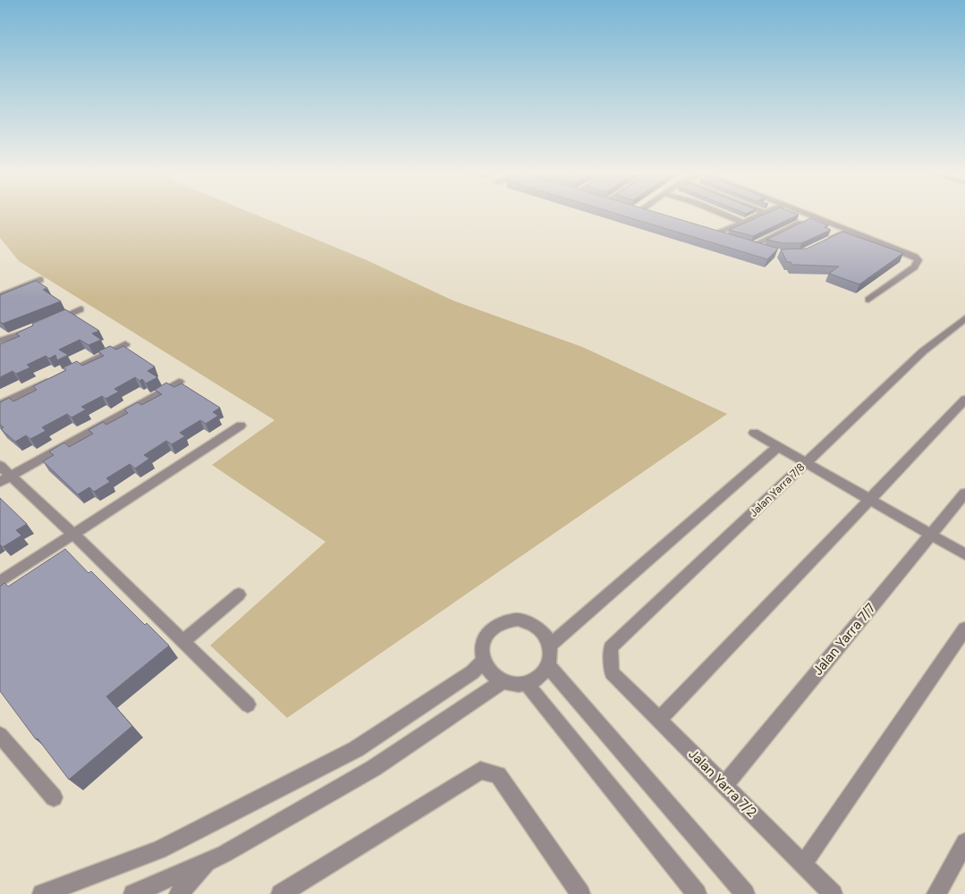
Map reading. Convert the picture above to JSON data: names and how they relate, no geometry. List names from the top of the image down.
{
  "streets": {
    "street": ["Jalan Yarra 7/8", "Jalan Yarra 7/7", "Jalan Yarra 7/2"]
  },
  "crossings": [
    ["Jalan Yarra 7/8", "Jalan Yarra 7/2"],
    ["Jalan Yarra 7/7", "Jalan Yarra 7/2"]
  ]
}
